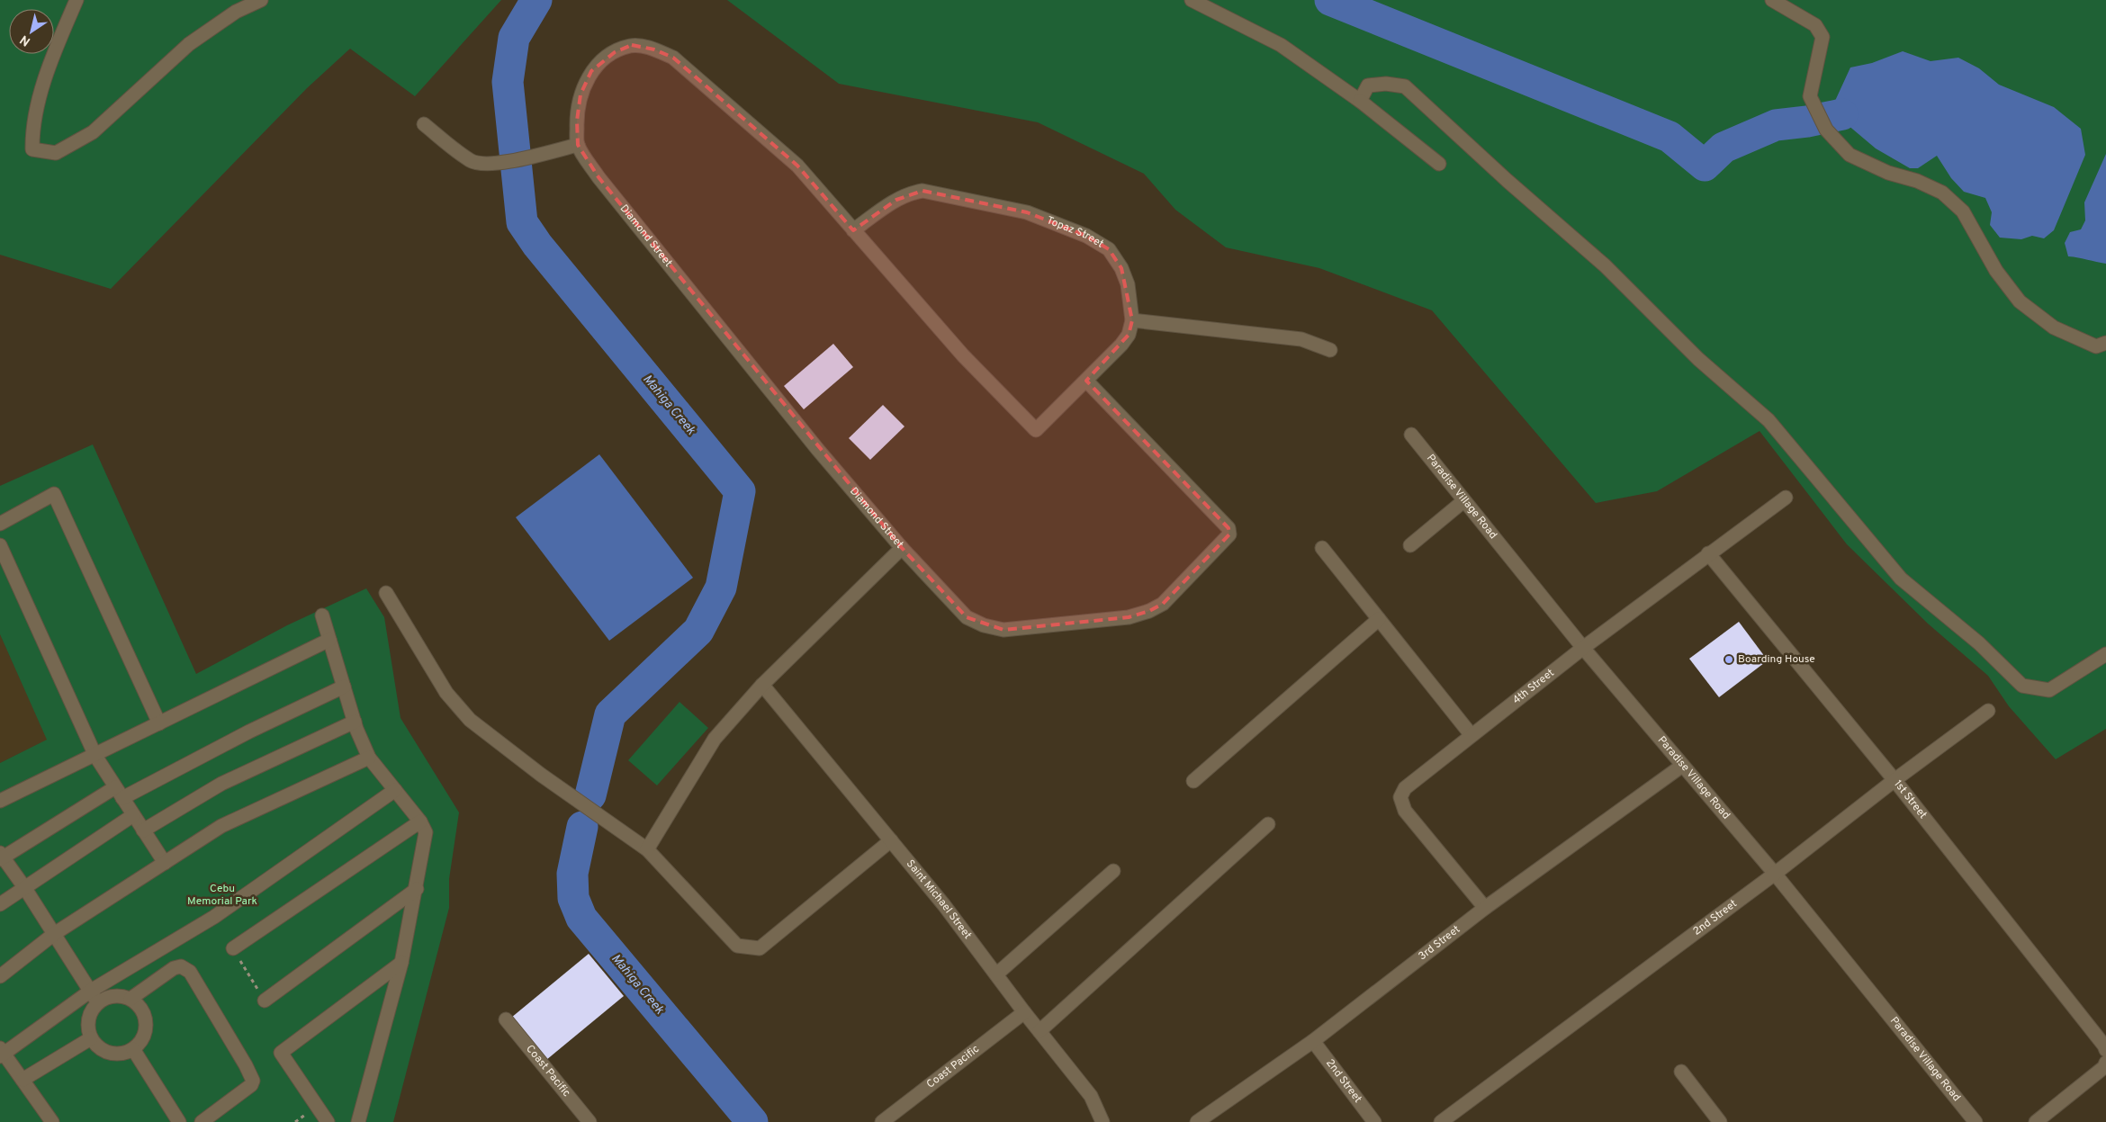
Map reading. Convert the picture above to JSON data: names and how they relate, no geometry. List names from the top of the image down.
{
  "streets": {
    "street": [
      "Topaz Street",
      "Diamond Street",
      "Paradise Village Road",
      "4th Street",
      "1st Street",
      "Saint Michael Street",
      "2nd Street",
      "3rd Street",
      "Coast Pacific"
    ]
  },
  "crossings": [
    ["Topaz Street", "Diamond Street"],
    ["Paradise Village Road", "4th Street"],
    ["Paradise Village Road", "2nd Street"],
    ["Paradise Village Road", "3rd Street"],
    ["4th Street", "1st Street"],
    ["4th Street", "3rd Street"],
    ["1st Street", "2nd Street"],
    ["Saint Michael Street", "Coast Pacific"],
    ["2nd Street", "3rd Street"]
  ],
  "water": ["Mahiga Creek"],
  "parks": ["Cebu Memorial Park"],
  "places": ["Boarding House"],
  "north": "bottom left"
}
